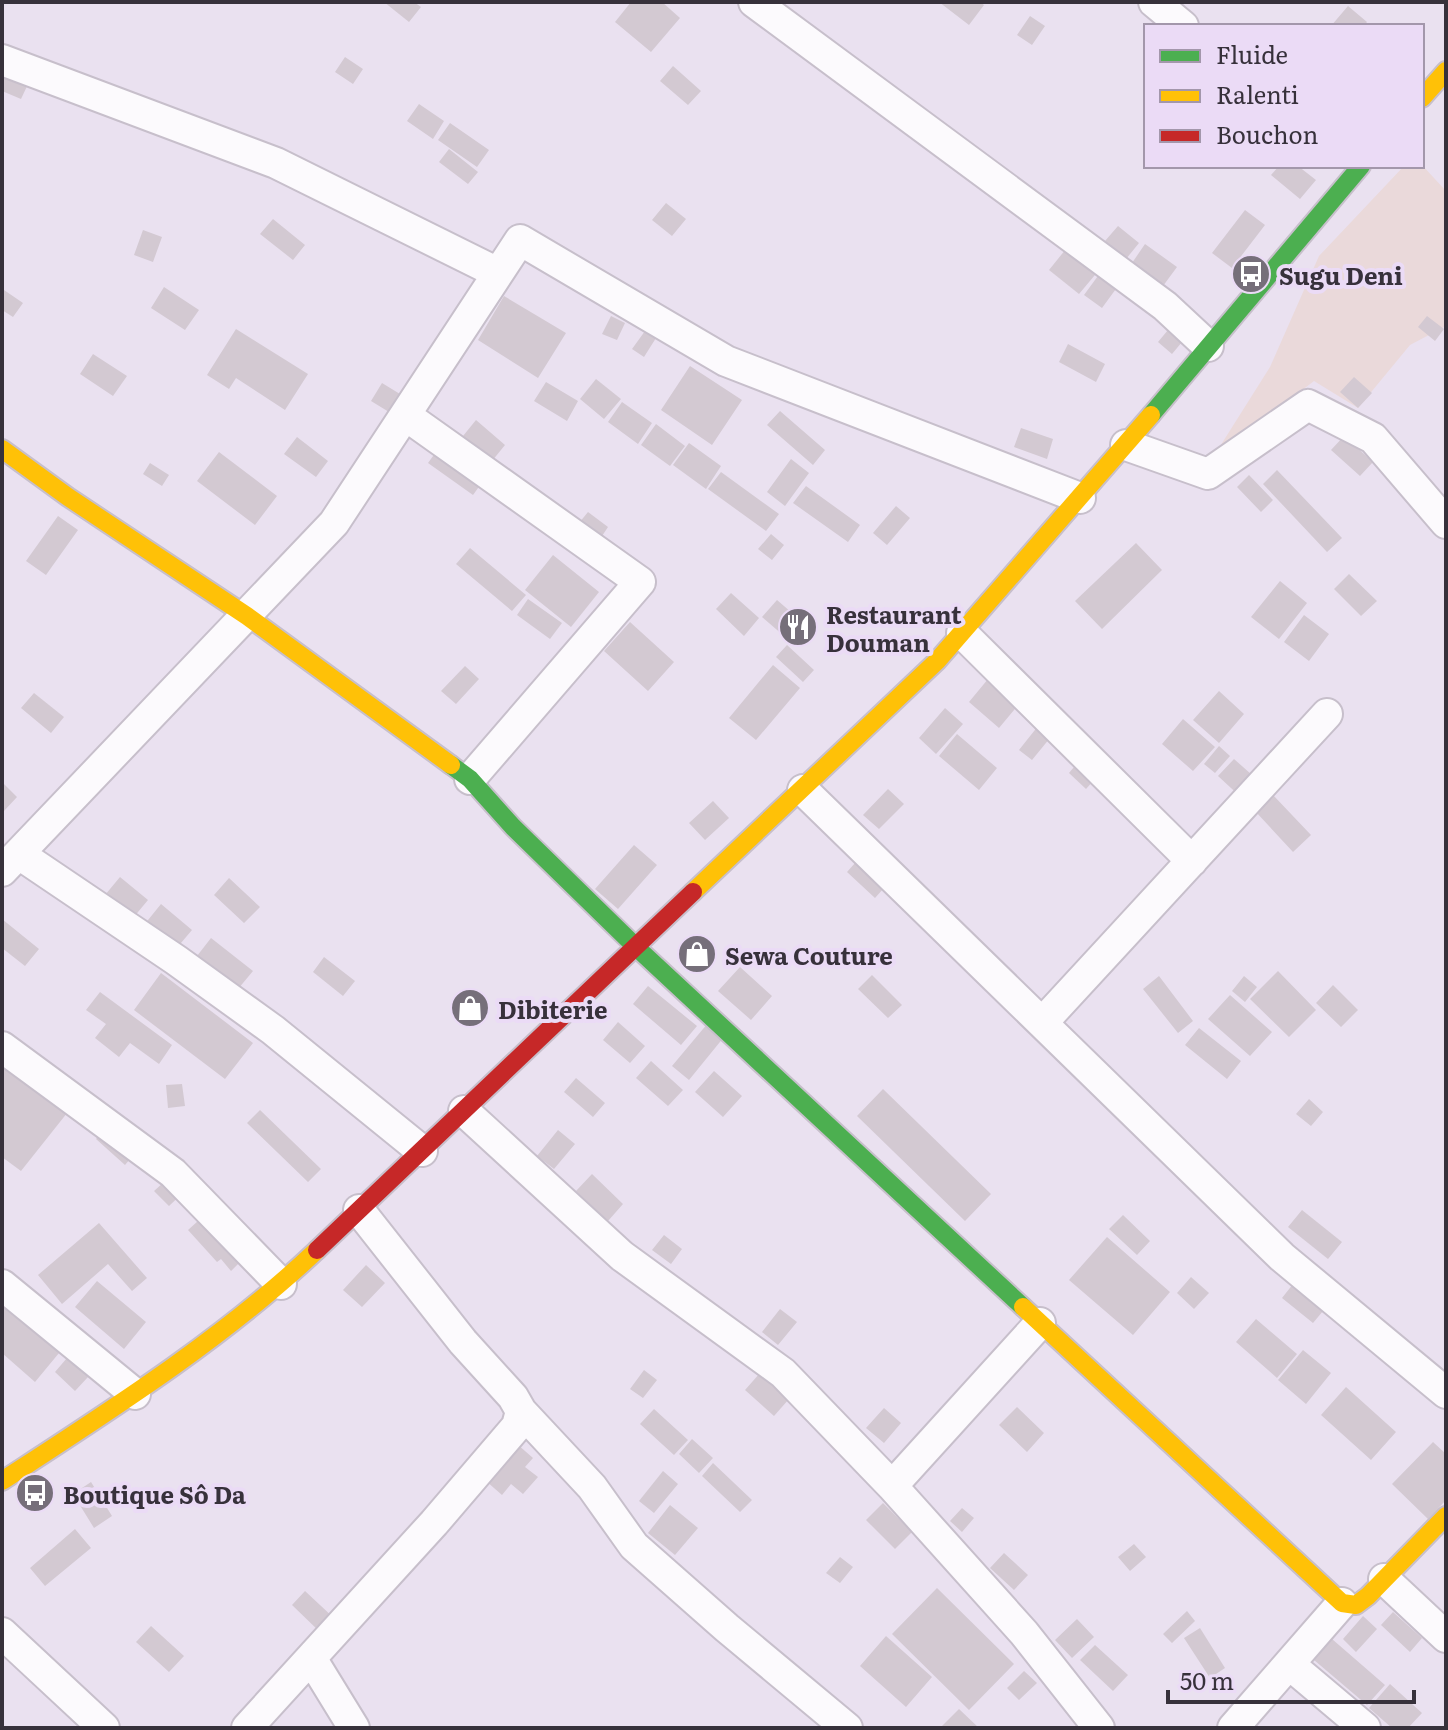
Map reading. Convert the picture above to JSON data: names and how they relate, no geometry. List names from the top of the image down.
{
  "places": {
    "bus stop": ["Sugu Deni", "Boutique Sô Da"],
    "restaurant": ["Restaurant Douman"],
    "shop": ["Sewa Couture", "Dibiterie"]
  },
  "legend": ["Fluide", "Ralenti", "Bouchon"],
  "scale_bar": "50 m"
}
